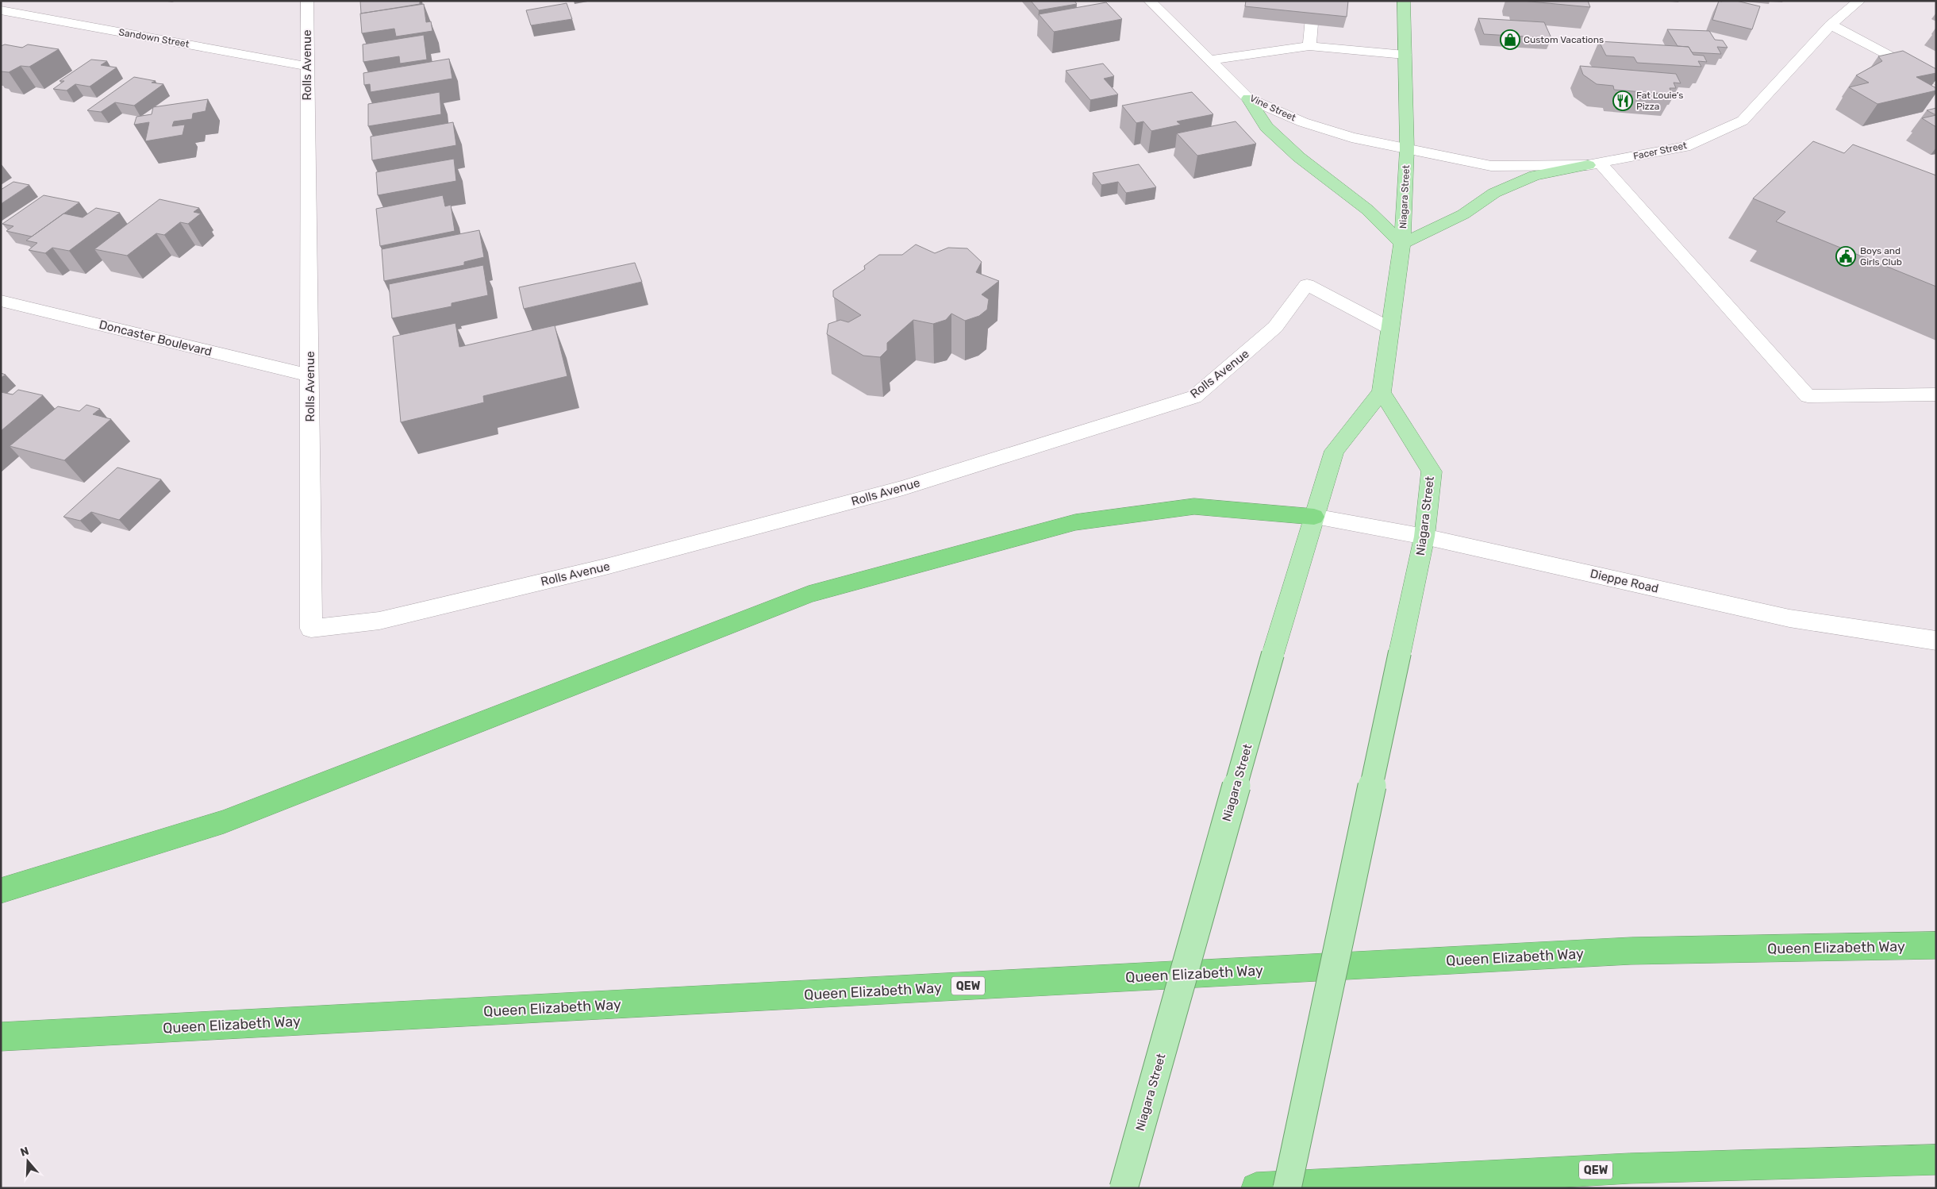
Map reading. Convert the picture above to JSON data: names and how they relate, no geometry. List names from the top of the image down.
{
  "streets": {
    "highway": ["Queen Elizabeth Way", "QEW"],
    "main road": ["Niagara Street"],
    "street": [
      "Sandown Street",
      "Rolls Avenue",
      "Vine Street",
      "Facer Street",
      "Doncaster Boulevard",
      "Dieppe Road"
    ]
  },
  "crossings": [
    ["Sandown Street", "Rolls Avenue"],
    ["Rolls Avenue", "Niagara Street"],
    ["Rolls Avenue", "Doncaster Boulevard"],
    ["Vine Street", "Facer Street"],
    ["Vine Street", "Niagara Street"],
    ["Facer Street", "Niagara Street"],
    ["Niagara Street", "Dieppe Road"]
  ],
  "places": {
    "shop": ["Custom Vacations"],
    "restaurant": ["Fat Louie’s Pizza"],
    "public building": ["Boys and Girls Club"]
  },
  "north": "top"
}
